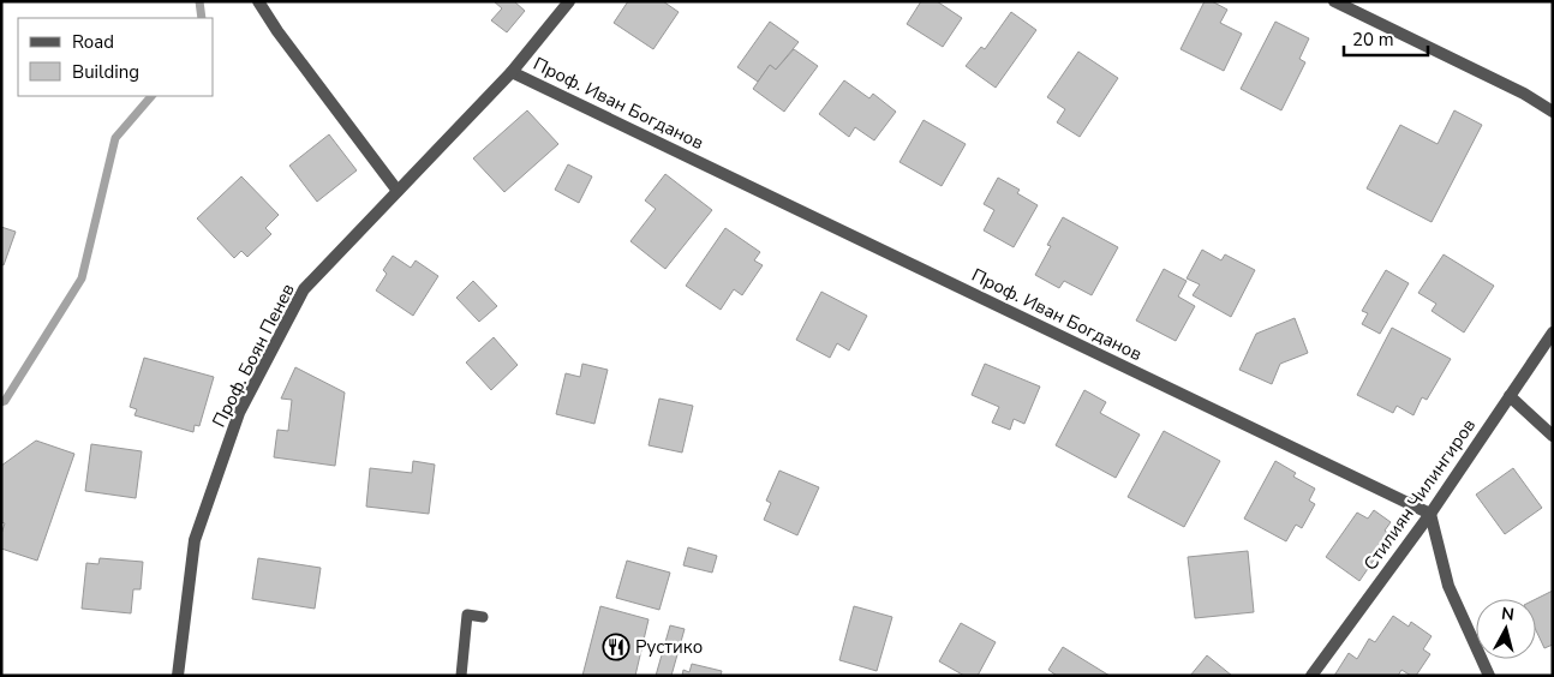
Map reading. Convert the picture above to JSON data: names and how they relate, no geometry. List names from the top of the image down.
{
  "streets": {
    "street": ["Проф. Иван Богданов", "Проф. Боян Пенев", "Стилиян Чилингиров"]
  },
  "crossings": [
    ["Проф. Иван Богданов", "Проф. Боян Пенев"],
    ["Проф. Иван Богданов", "Стилиян Чилингиров"]
  ],
  "places": {
    "restaurant": ["Рустико"]
  },
  "legend": ["Road", "Building"],
  "scale_bar": "20 m",
  "north": "top"
}
